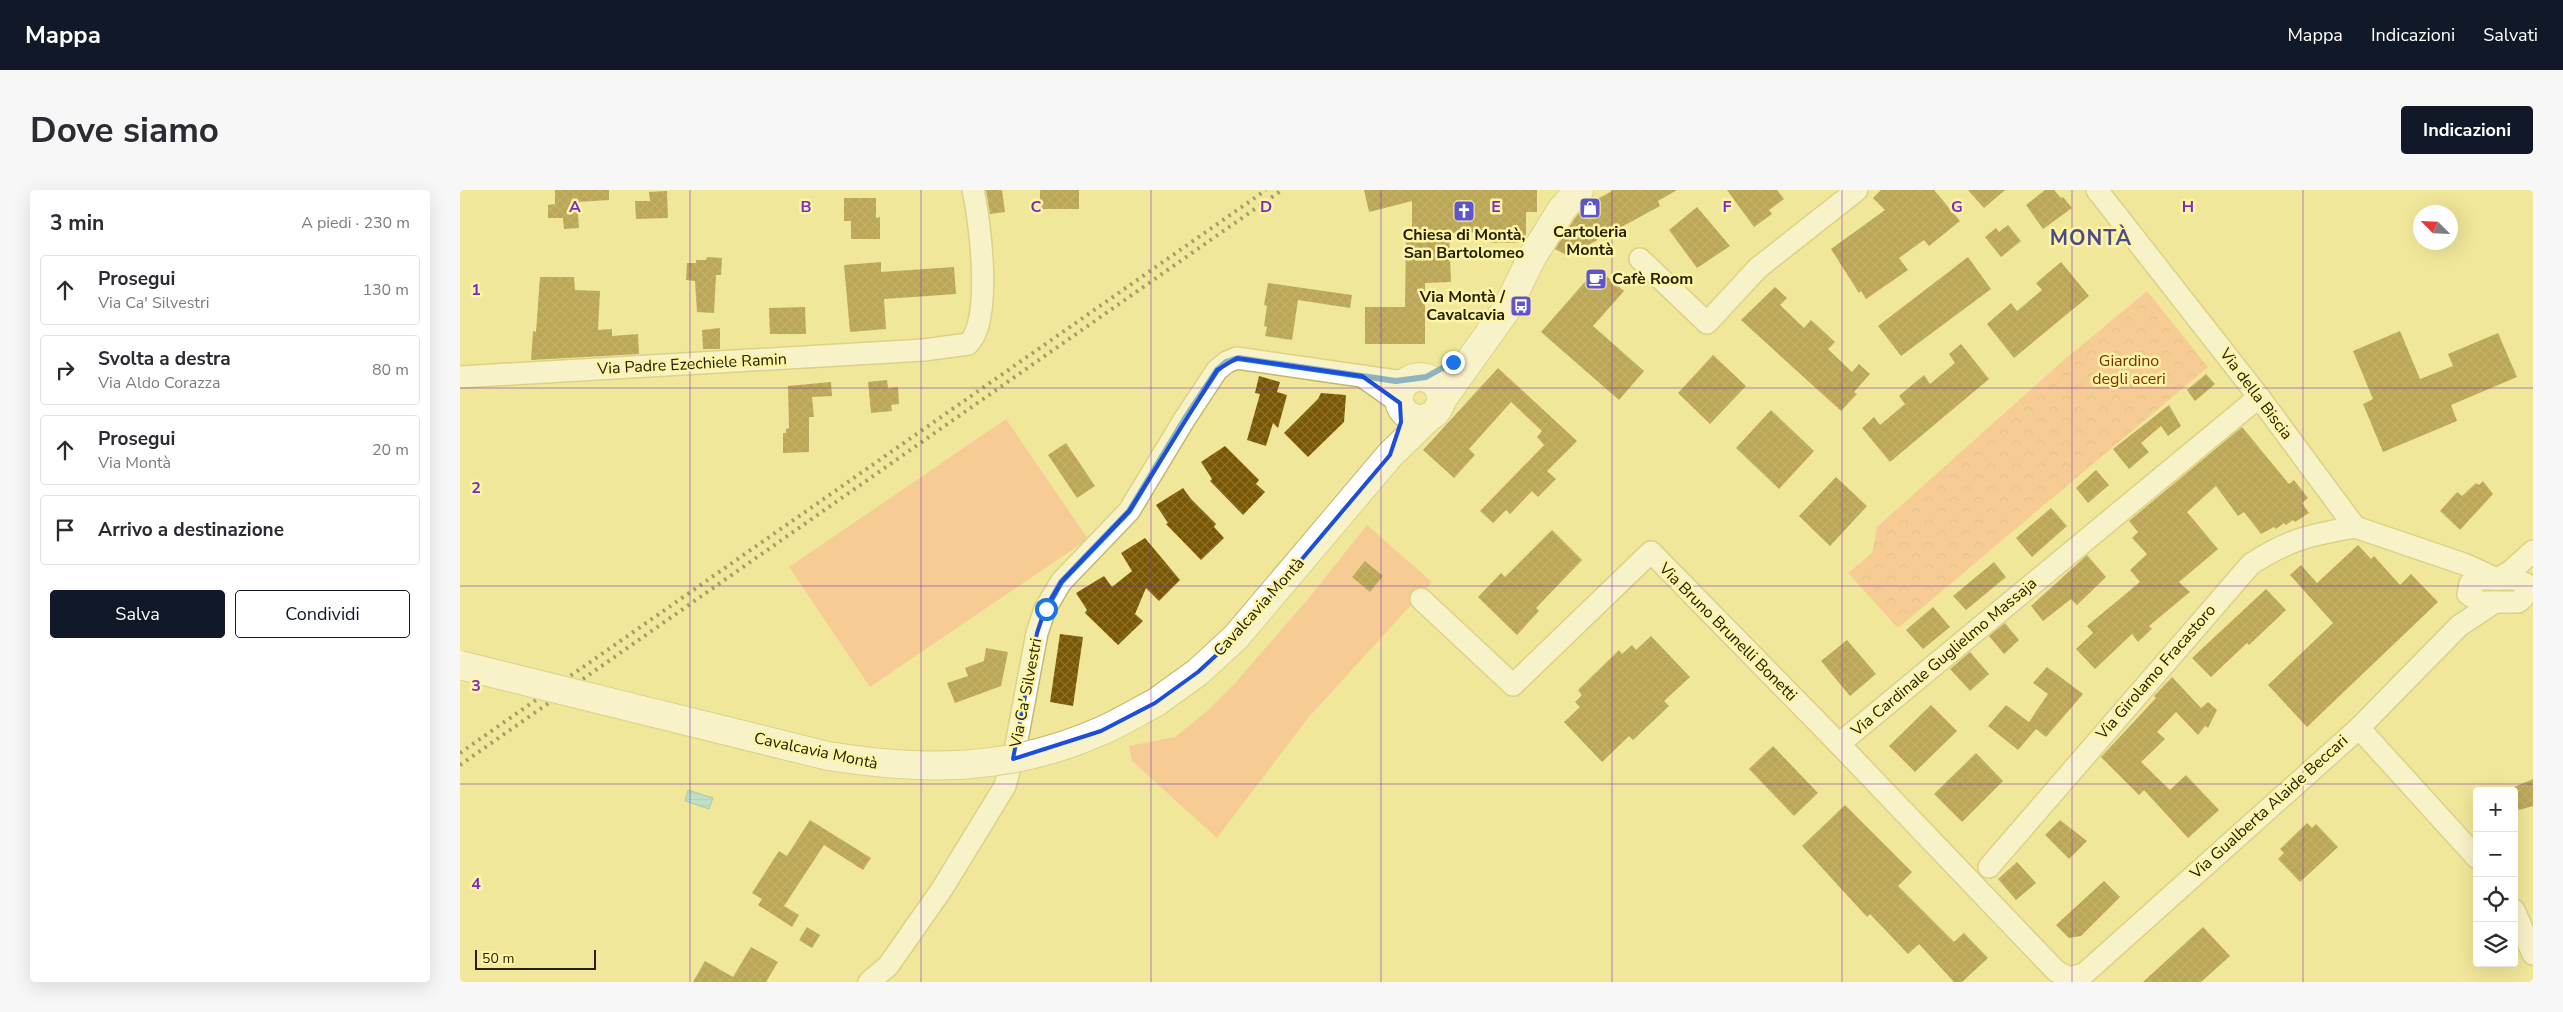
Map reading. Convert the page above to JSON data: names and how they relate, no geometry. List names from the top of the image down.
{
  "streets": {
    "main road": ["Cavalcavia Montà"],
    "street": [
      "Via Padre Ezechiele Ramin",
      "Via della Biscia",
      "Via Bruno Brunelli Bonetti",
      "Via Cardinale Guglielmo Massaja",
      "Via Girolamo Fracastoro",
      "Via Ca' Silvestri",
      "Via Gualberta Alaide Beccari"
    ]
  },
  "crossings": [
    ["Via della Biscia", "Via Cardinale Guglielmo Massaja"],
    ["Via della Biscia", "Via Girolamo Fracastoro"],
    ["Cavalcavia Montà", "Via Ca' Silvestri"],
    ["Via Bruno Brunelli Bonetti", "Via Cardinale Guglielmo Massaja"],
    ["Via Cardinale Guglielmo Massaja", "Via Gualberta Alaide Beccari"]
  ],
  "districts": ["MONTÀ"],
  "parks": ["Giardino degli aceri"],
  "places": {
    "shop": ["Cartoleria Montà"],
    "church": ["Chiesa di Montà, San Bartolomeo"],
    "cafe": ["Cafè Room"],
    "bus stop": ["Via Montà / Cavalcavia"]
  },
  "scale_bar": "50 m",
  "north": "top left",
  "page": {
    "header": "Mappa",
    "nav": ["Mappa", "Indicazioni", "Salvati"],
    "buttons": [
      "Indicazioni",
      ["Salva", "Condividi"]
    ],
    "title": "Dove siamo",
    "heading": ["3 min", "A piedi · 230 m"],
    "list": [
      ["Prosegui", "Via Ca' Silvestri", "130 m"],
      ["Svolta a destra", "Via Aldo Corazza", "80 m"],
      ["Prosegui", "Via Montà", "20 m"],
      "Arrivo a destinazione"
    ],
    "map_buttons": ["+", "−"],
    "scale": "50 m"
  },
  "grid": {
    "columns": [
      "A",
      "B",
      "C",
      "D",
      "E",
      "F",
      "G",
      "H"
    ],
    "rows": [
      "1",
      "2",
      "3",
      "4"
    ]
  }
}
